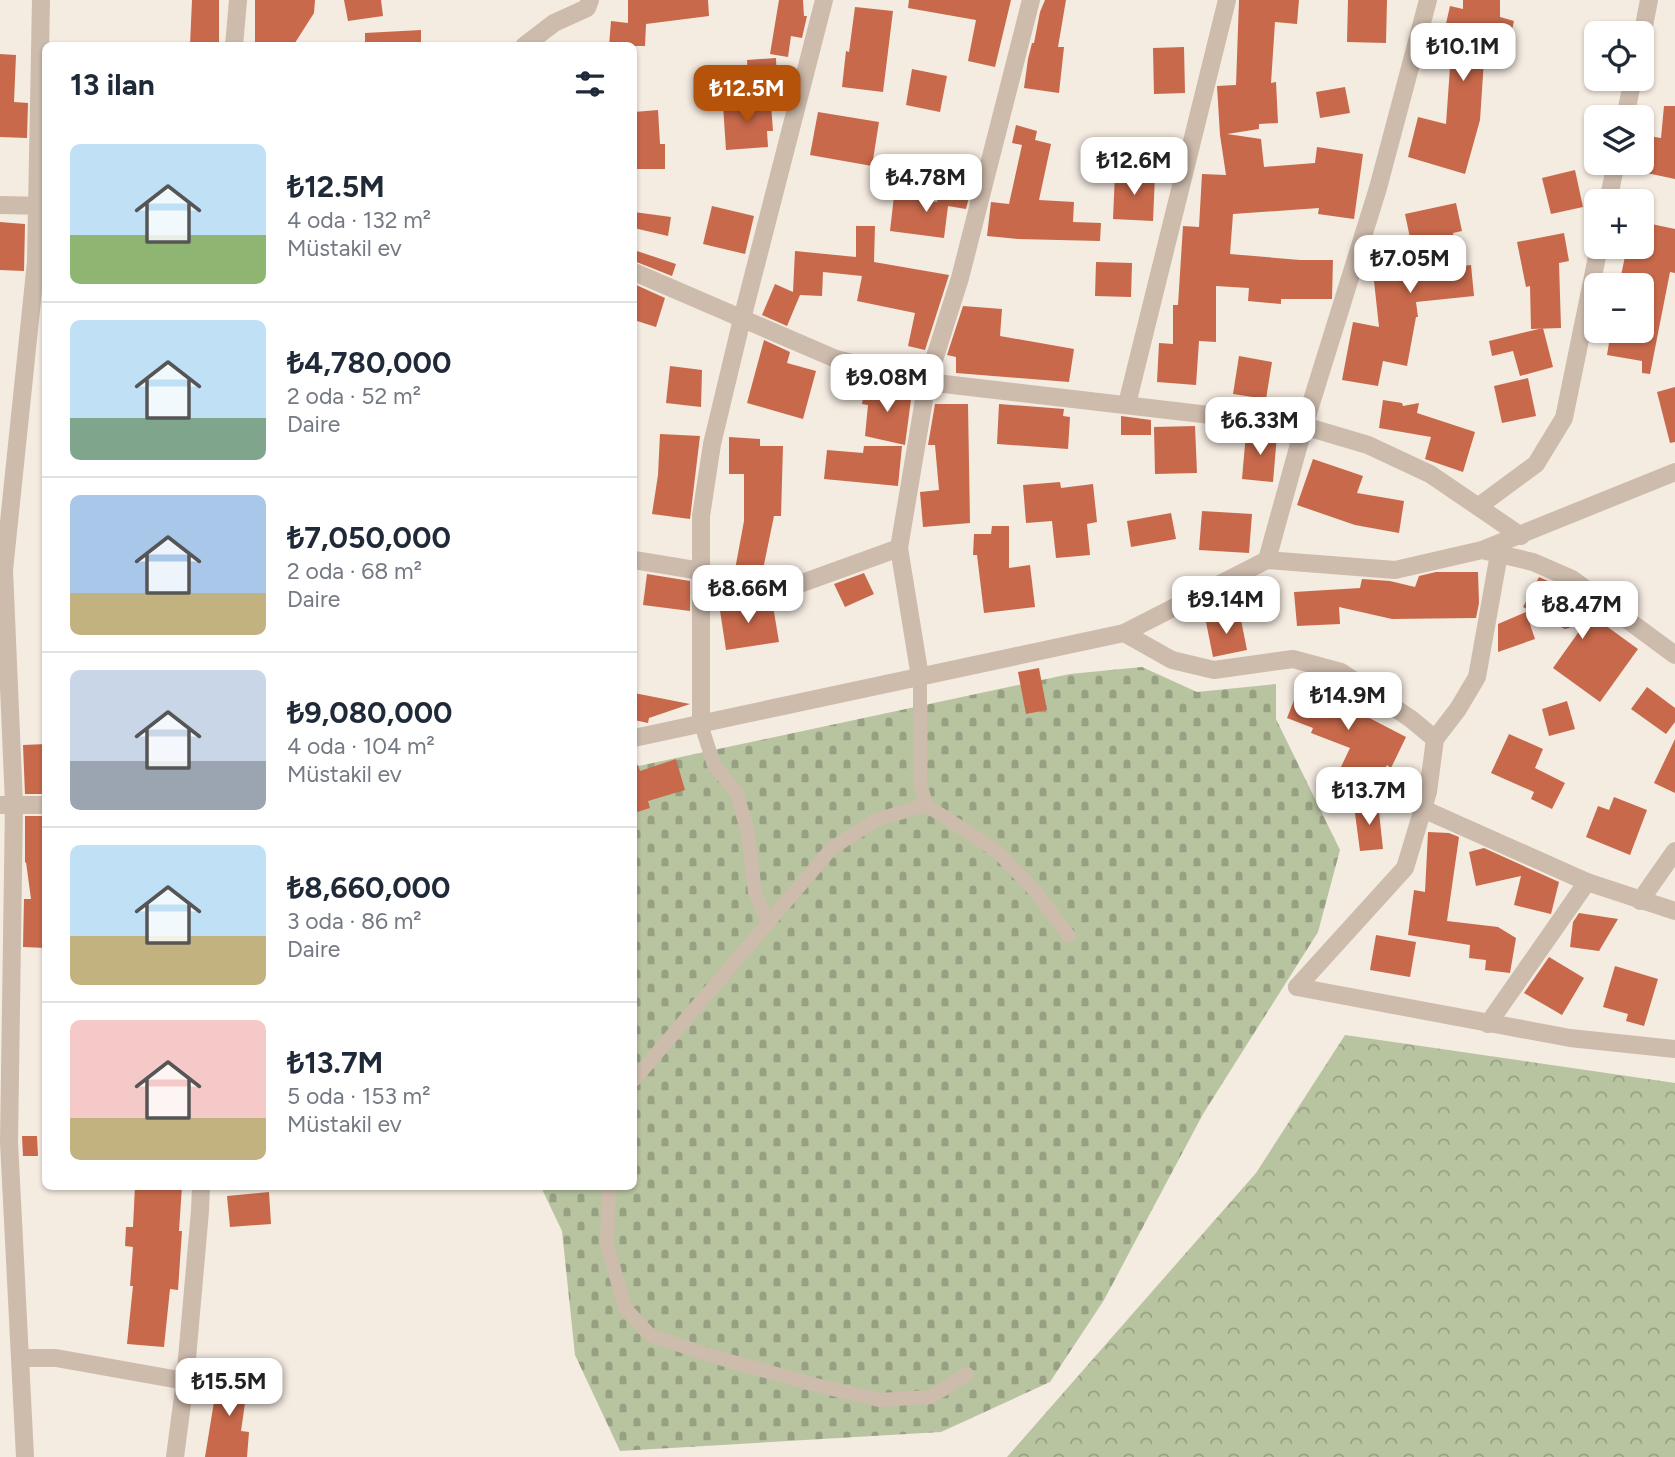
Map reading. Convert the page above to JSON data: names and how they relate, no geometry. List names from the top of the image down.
{
  "page": {
    "map_buttons": ["+", "−"],
    "price": [
      "₺10.1M",
      "₺12.5M",
      "₺12.6M",
      "₺4.78M",
      "₺7.05M",
      "₺9.08M",
      "₺6.33M",
      "₺8.66M",
      "₺9.14M",
      "₺8.47M",
      "₺14.9M",
      "₺13.7M",
      "₺15.5M"
    ],
    "heading": "13 ilan",
    "list": [
      {
        "name": "₺12.5M",
        "note": "4 oda · 132 m² · Müstakil ev"
      },
      {
        "name": "₺4,780,000",
        "note": "2 oda · 52 m² · Daire"
      },
      {
        "name": "₺7,050,000",
        "note": "2 oda · 68 m² · Daire"
      },
      {
        "name": "₺9,080,000",
        "note": "4 oda · 104 m² · Müstakil ev"
      },
      {
        "name": "₺8,660,000",
        "note": "3 oda · 86 m² · Daire"
      },
      {
        "name": "₺13.7M",
        "note": "5 oda · 153 m² · Müstakil ev"
      }
    ]
  }
}
